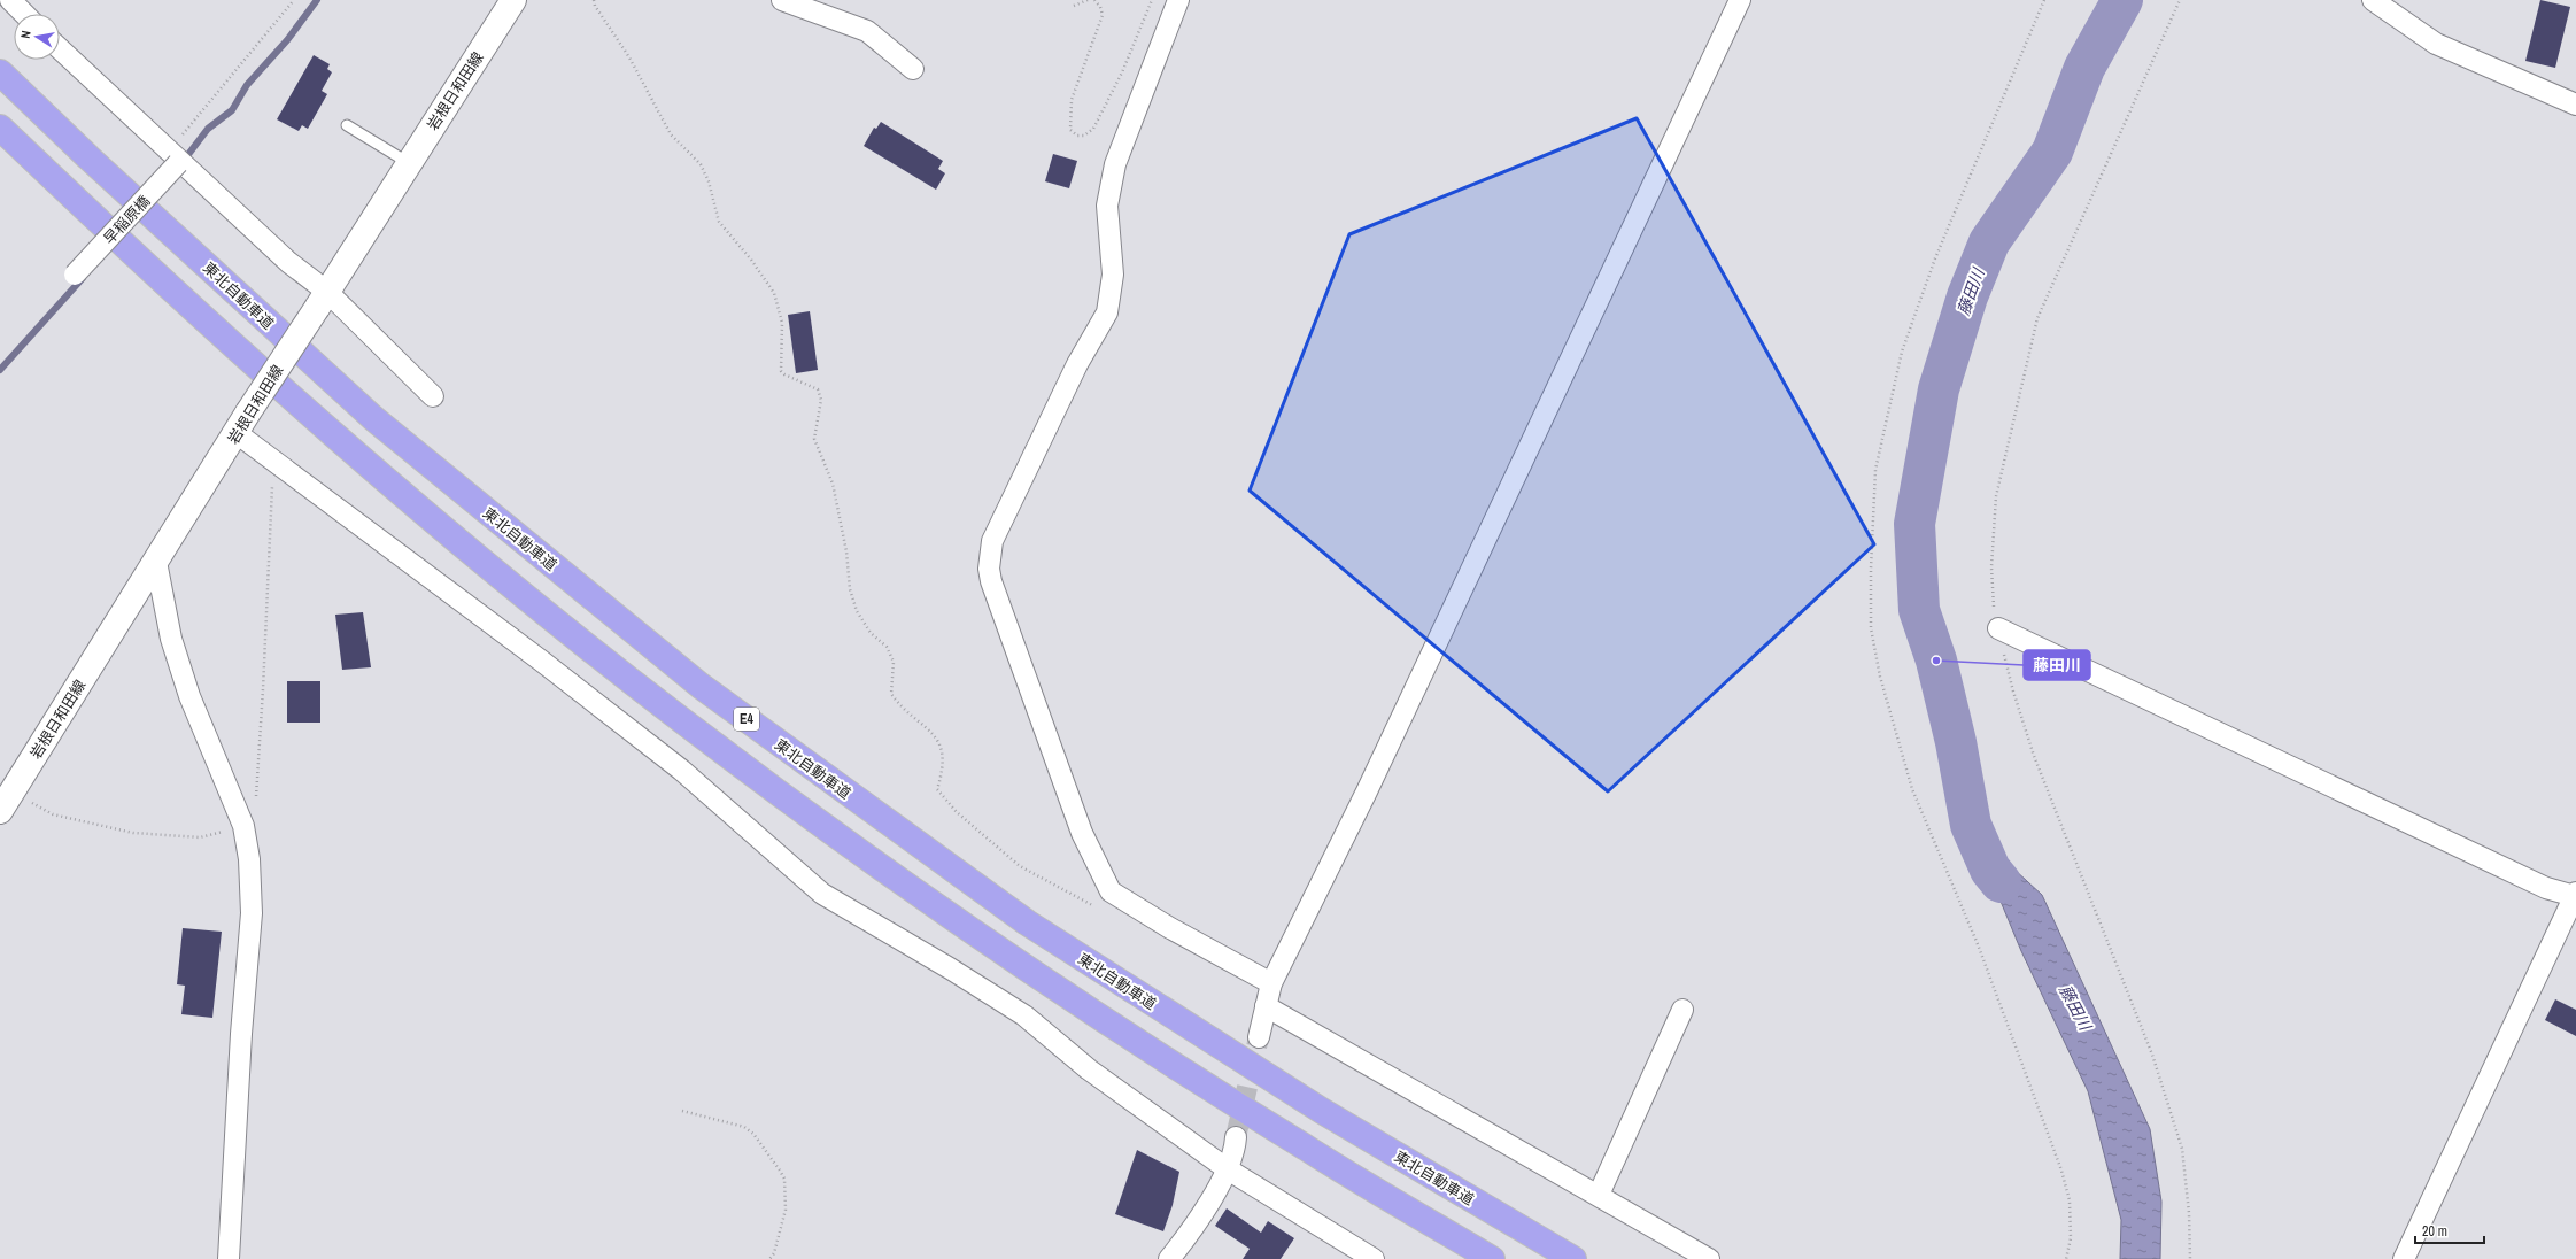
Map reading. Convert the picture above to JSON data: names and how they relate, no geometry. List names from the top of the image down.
{
  "streets": {
    "highway": ["東北自動車道", "E4"],
    "main road": ["岩根日和田線"],
    "street": ["早稲原橋"]
  },
  "water": ["藤田川"],
  "places": ["藤田川"],
  "scale_bar": "20 m",
  "north": "left"
}
